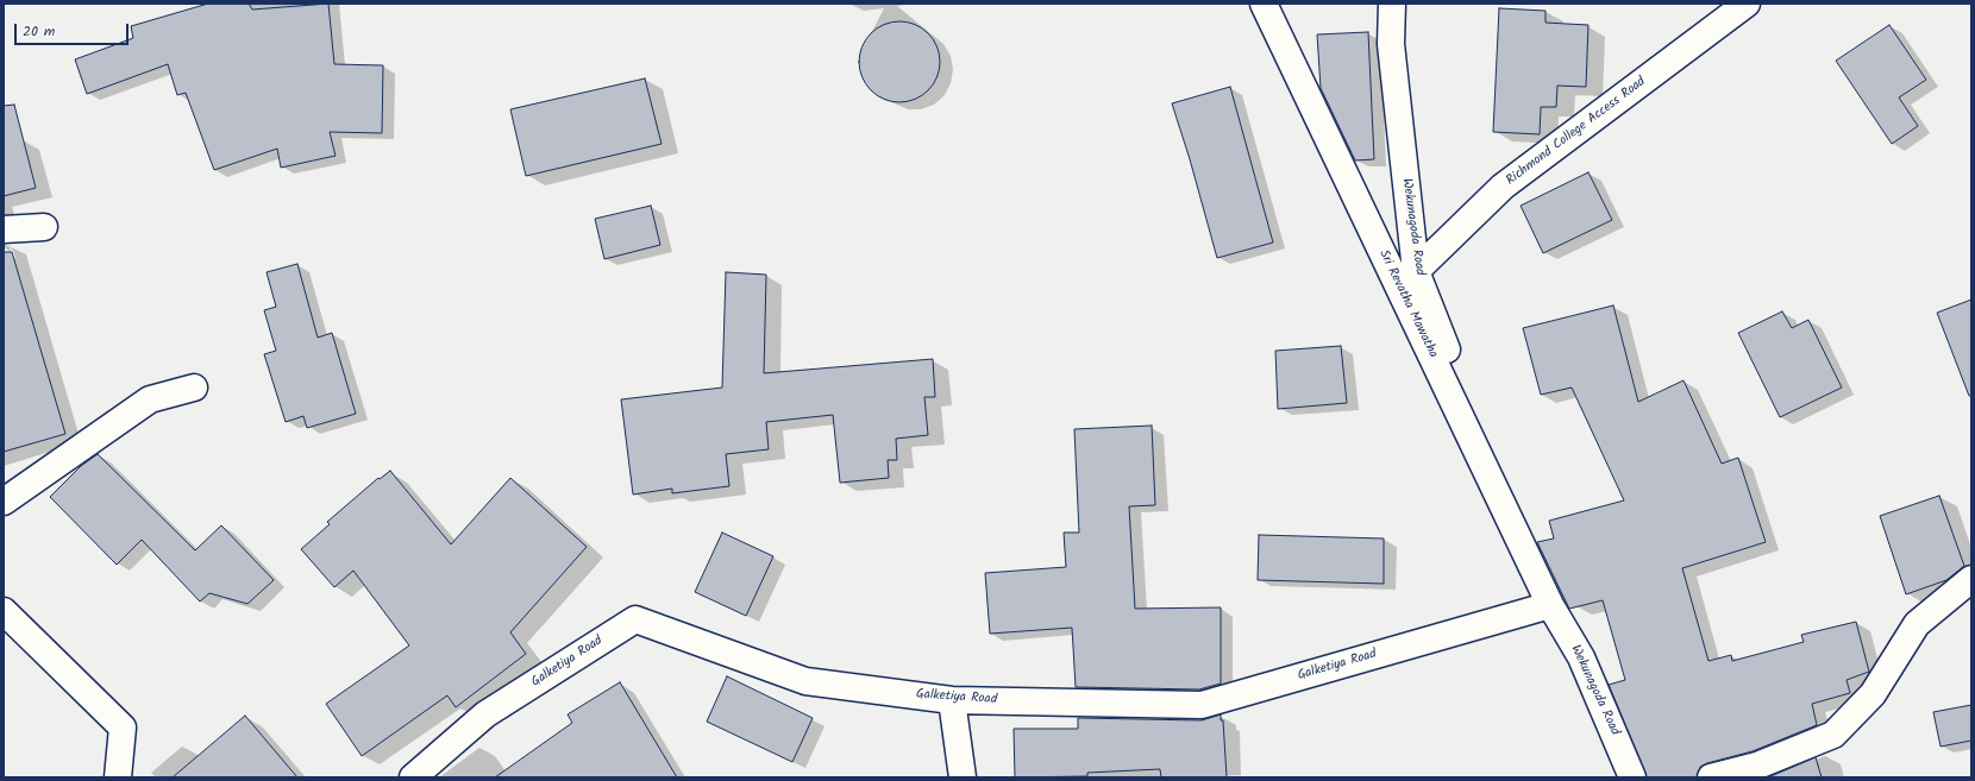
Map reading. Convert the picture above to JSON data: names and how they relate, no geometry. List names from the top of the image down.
{
  "streets": {
    "street": [
      "Richmond College Access Road",
      "Wekunagoda Road",
      "Sri Revatha Mawatha",
      "Galketiya Road"
    ]
  },
  "crossings": [
    ["Richmond College Access Road", "Wekunagoda Road"],
    ["Wekunagoda Road", "Sri Revatha Mawatha"],
    ["Wekunagoda Road", "Galketiya Road"],
    ["Sri Revatha Mawatha", "Galketiya Road"]
  ],
  "scale_bar": "20 m"
}
